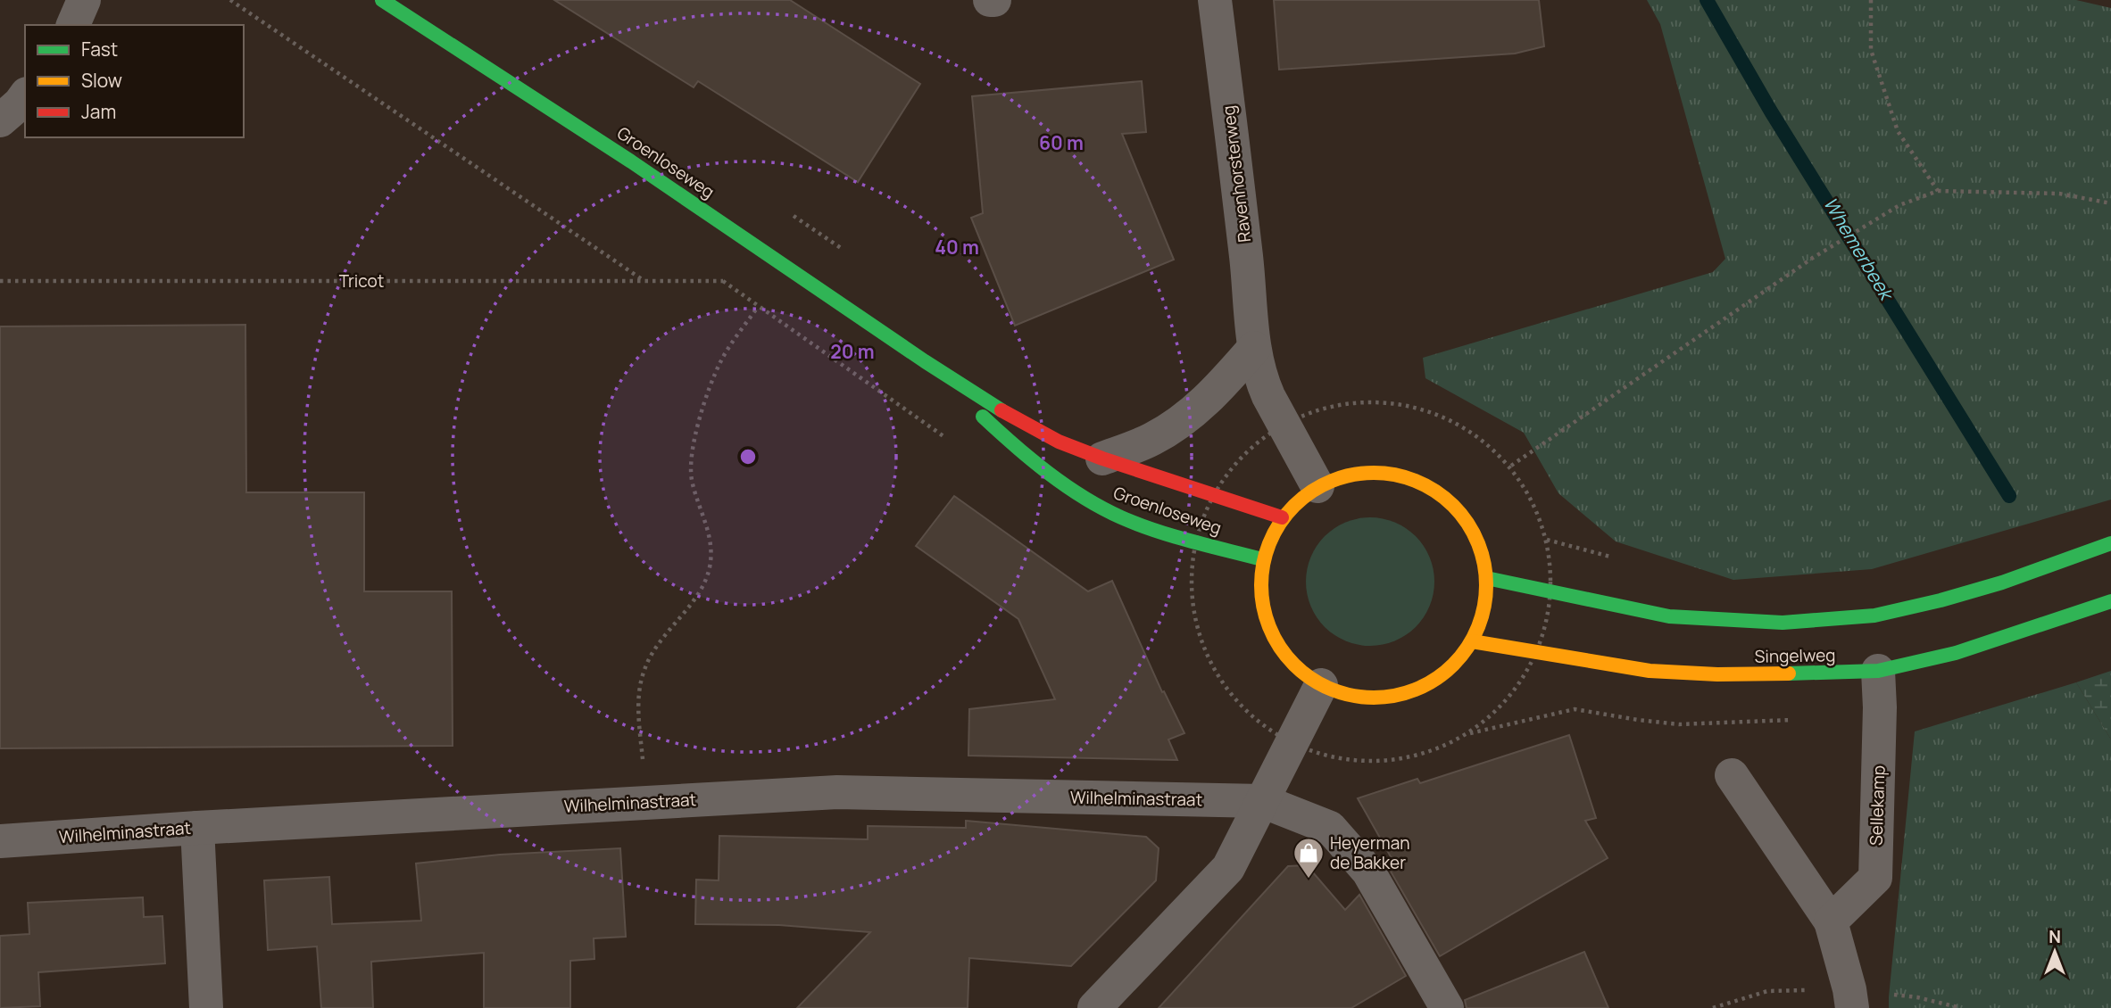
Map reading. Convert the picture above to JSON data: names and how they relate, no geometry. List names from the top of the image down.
{
  "streets": {
    "main road": ["Groenloseweg", "Singelweg"],
    "street": ["Ravenhorsterweg", "Wilhelminastraat", "Sellekamp"],
    "path": ["Tricot"]
  },
  "crossings": [
    ["Singelweg", "Sellekamp"]
  ],
  "water": ["Whemerbeek"],
  "places": {
    "shop": ["Heyerman de Bakker"]
  },
  "legend": ["Fast", "Slow", "Jam"],
  "north": "top",
  "rings": ["60 m", "40 m", "20 m"]
}
